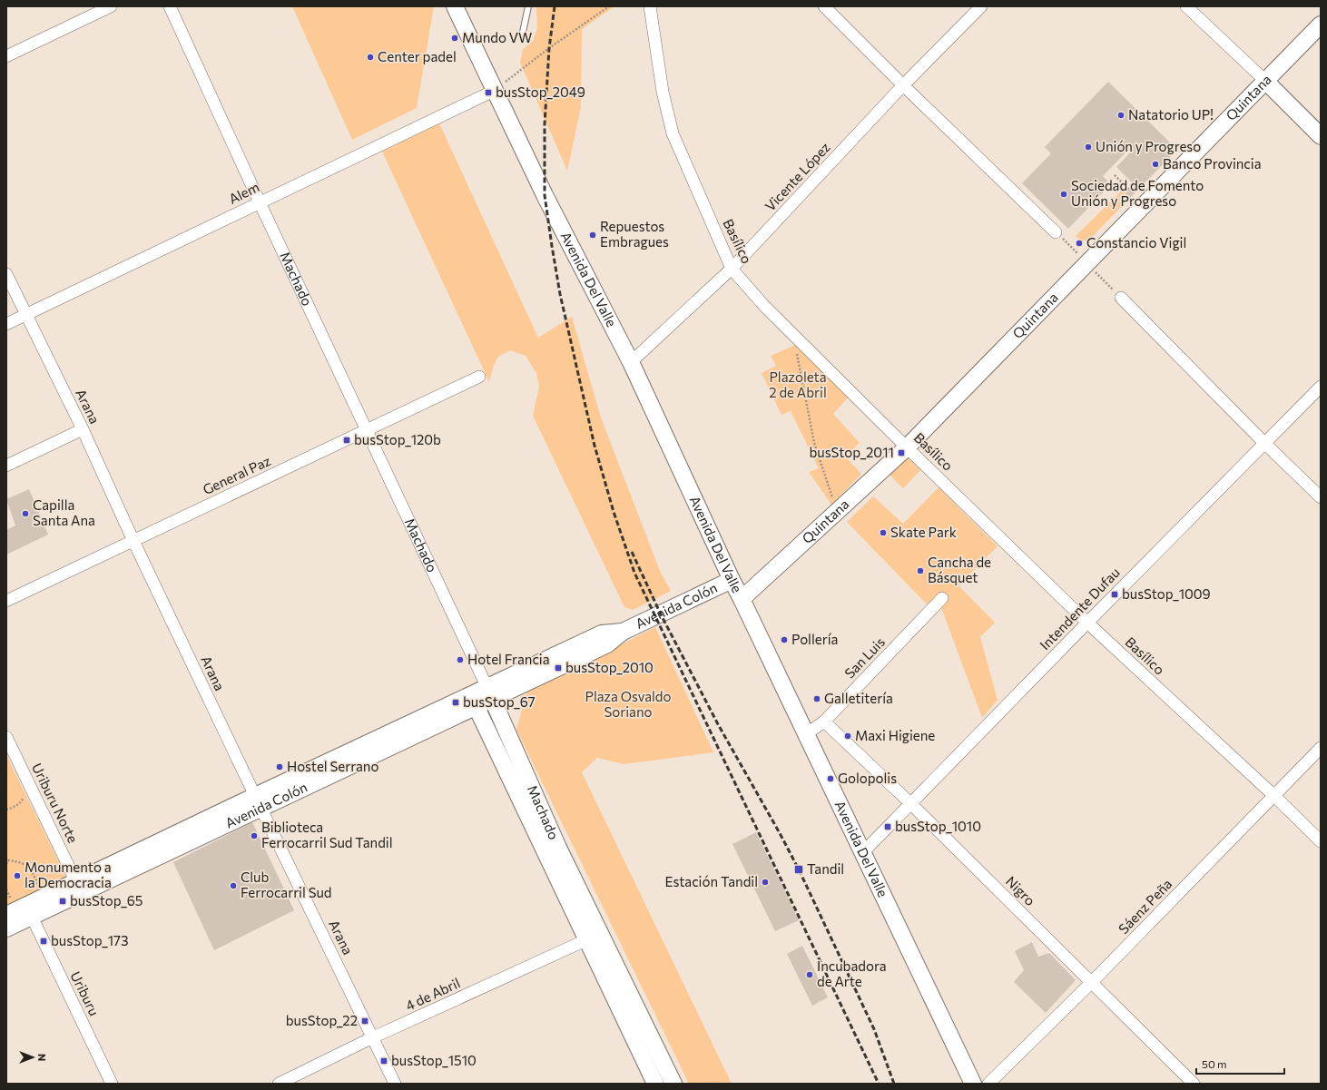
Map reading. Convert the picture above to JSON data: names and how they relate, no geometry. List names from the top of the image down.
{
  "streets": {
    "main road": [
      "Quintana",
      "Machado",
      "Avenida Del Valle",
      "Avenida Colón"
    ],
    "street": [
      "Vicente López",
      "Alem",
      "Basílico",
      "Arana",
      "General Paz",
      "Intendente Dufau",
      "San Luis",
      "Uriburu Norte",
      "Nigro",
      "Sáenz Peña",
      "Uriburu",
      "4 de Abril"
    ]
  },
  "crossings": [
    ["Quintana", "Basílico"],
    ["Quintana", "Avenida Del Valle"],
    ["Vicente López", "Basílico"],
    ["Vicente López", "Avenida Del Valle"],
    ["Alem", "Machado"],
    ["Alem", "Avenida Del Valle"],
    ["Alem", "Arana"],
    ["Basílico", "Intendente Dufau"],
    ["Basílico", "Sáenz Peña"],
    ["Machado", "General Paz"],
    ["Machado", "Avenida Colón"],
    ["Machado", "4 de Abril"],
    ["Avenida Del Valle", "Avenida Colón"],
    ["Avenida Del Valle", "Intendente Dufau"],
    ["Avenida Del Valle", "San Luis"],
    ["Arana", "General Paz"],
    ["Arana", "Avenida Colón"],
    ["Arana", "4 de Abril"],
    ["Avenida Colón", "Uriburu Norte"],
    ["Avenida Colón", "Uriburu"],
    ["Intendente Dufau", "Nigro"],
    ["San Luis", "Nigro"],
    ["Nigro", "Sáenz Peña"]
  ],
  "parks": ["Plazoleta 2 de Abril", "Plaza Osvaldo Soriano"],
  "places": {
    "other": [
      "Mundo VW",
      "Center padel",
      "Natatorio UP!",
      "Unión y Progreso",
      "Banco Provincia",
      "Sociedad de Fomento Unión y Progreso",
      "Repuestos Embragues",
      "Constancio Vigil",
      "Capilla Santa Ana",
      "Skate Park",
      "Cancha de Básquet",
      "Pollería",
      "Hotel Francia",
      "Galletitería",
      "Maxi Higiene",
      "Hostel Serrano",
      "Golopolis",
      "Biblioteca Ferrocarril Sud Tandil",
      "Monumento a la Democracia",
      "Estación Tandil",
      "Club Ferrocarril Sud",
      "Incubadora de Arte"
    ],
    "transit": [
      "busStop_2049",
      "busStop_120b",
      "busStop_2011",
      "busStop_1009",
      "busStop_2010",
      "busStop_67",
      "busStop_1010",
      "Tandil",
      "busStop_65",
      "busStop_173",
      "busStop_22",
      "busStop_1510"
    ]
  },
  "scale_bar": "50 m",
  "north": "right"
}
